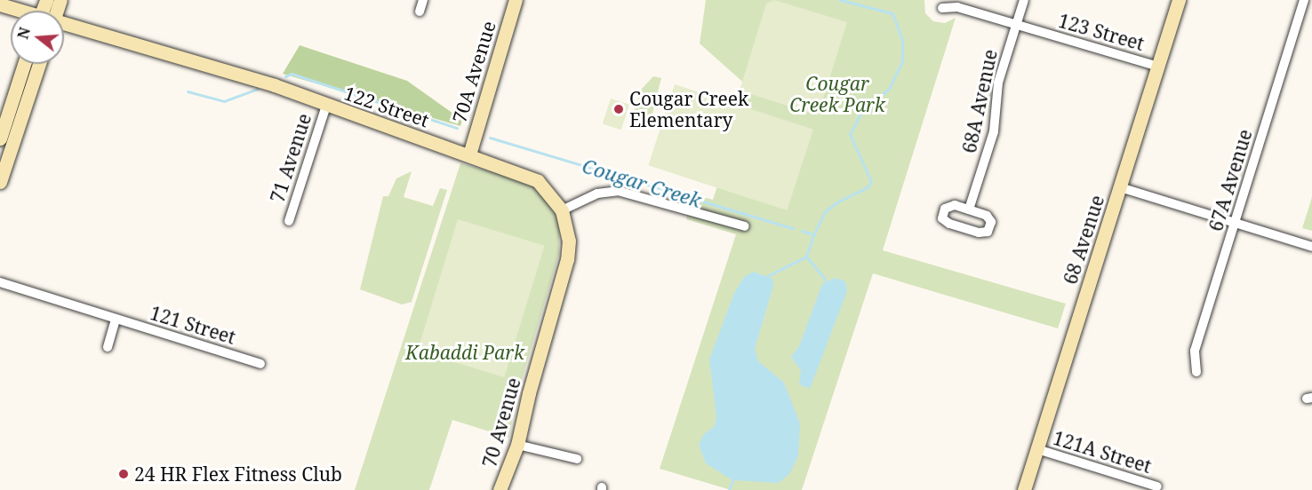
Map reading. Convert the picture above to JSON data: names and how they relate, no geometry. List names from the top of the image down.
{
  "streets": {
    "street": [
      "123 Street",
      "70A Avenue",
      "68A Avenue",
      "122 Street",
      "71 Avenue",
      "67A Avenue",
      "68 Avenue",
      "121 Street",
      "70 Avenue",
      "121A Street"
    ]
  },
  "crossings": [
    ["123 Street", "68A Avenue"],
    ["123 Street", "68 Avenue"],
    ["70A Avenue", "122 Street"],
    ["122 Street", "71 Avenue"],
    ["122 Street", "70 Avenue"],
    ["68 Avenue", "121A Street"]
  ],
  "water": ["Cougar Creek"],
  "parks": ["Cougar Creek Park", "Kabaddi Park"],
  "places": ["Cougar Creek Elementary", "24 HR Flex Fitness Club"],
  "north": "left"
}
